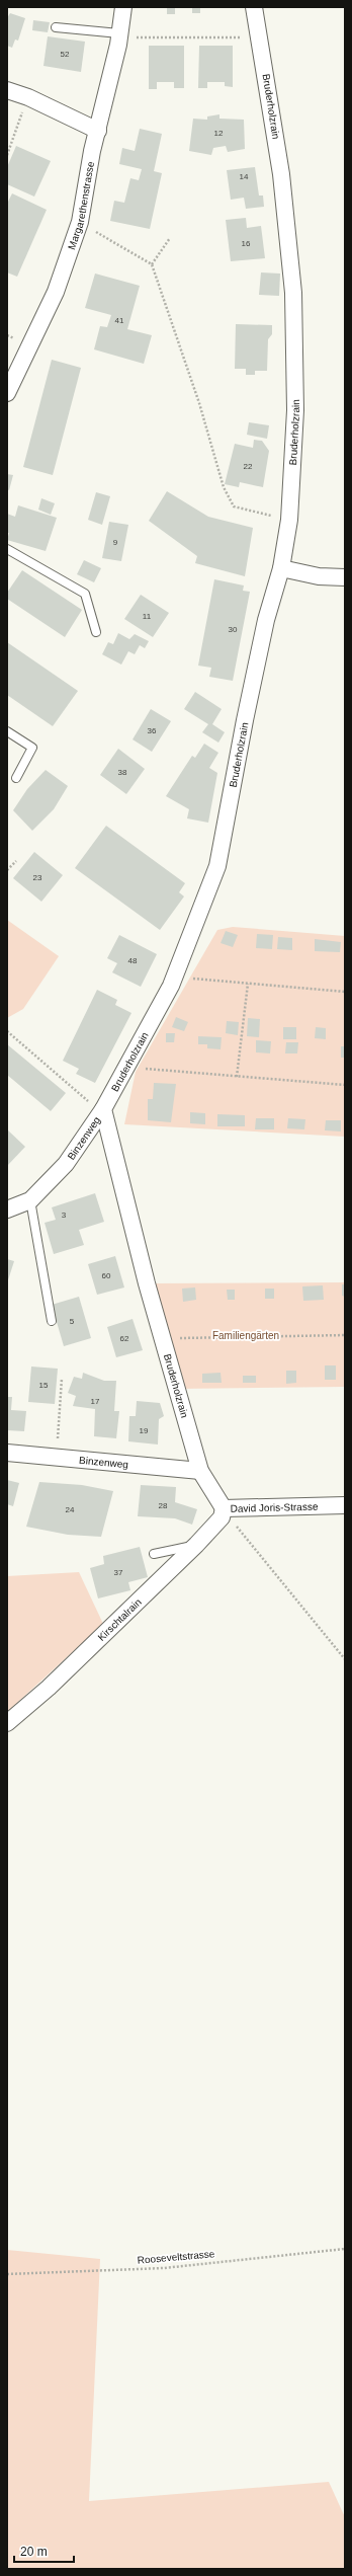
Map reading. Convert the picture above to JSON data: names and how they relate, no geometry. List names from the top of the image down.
{
  "streets": {
    "street": [
      "Bruderholzrain",
      "Margarethenstrasse",
      "Binzenweg",
      "David Joris-Strasse",
      "Kirschtalrain"
    ],
    "path": ["Rooseveltstrasse"]
  },
  "crossings": [
    ["Bruderholzrain", "Binzenweg"],
    ["Bruderholzrain", "David Joris-Strasse"],
    ["Binzenweg", "David Joris-Strasse"],
    ["David Joris-Strasse", "Kirschtalrain"]
  ],
  "parks": ["Familiengärten"],
  "house_numbers": [
    "52",
    "12",
    "14",
    "16",
    "41",
    "22",
    "9",
    "11",
    "30",
    "36",
    "38",
    "23",
    "48",
    "3",
    "60",
    "5",
    "62",
    "15",
    "17",
    "19",
    "28",
    "24",
    "37"
  ],
  "scale_bar": "20 m"
}
